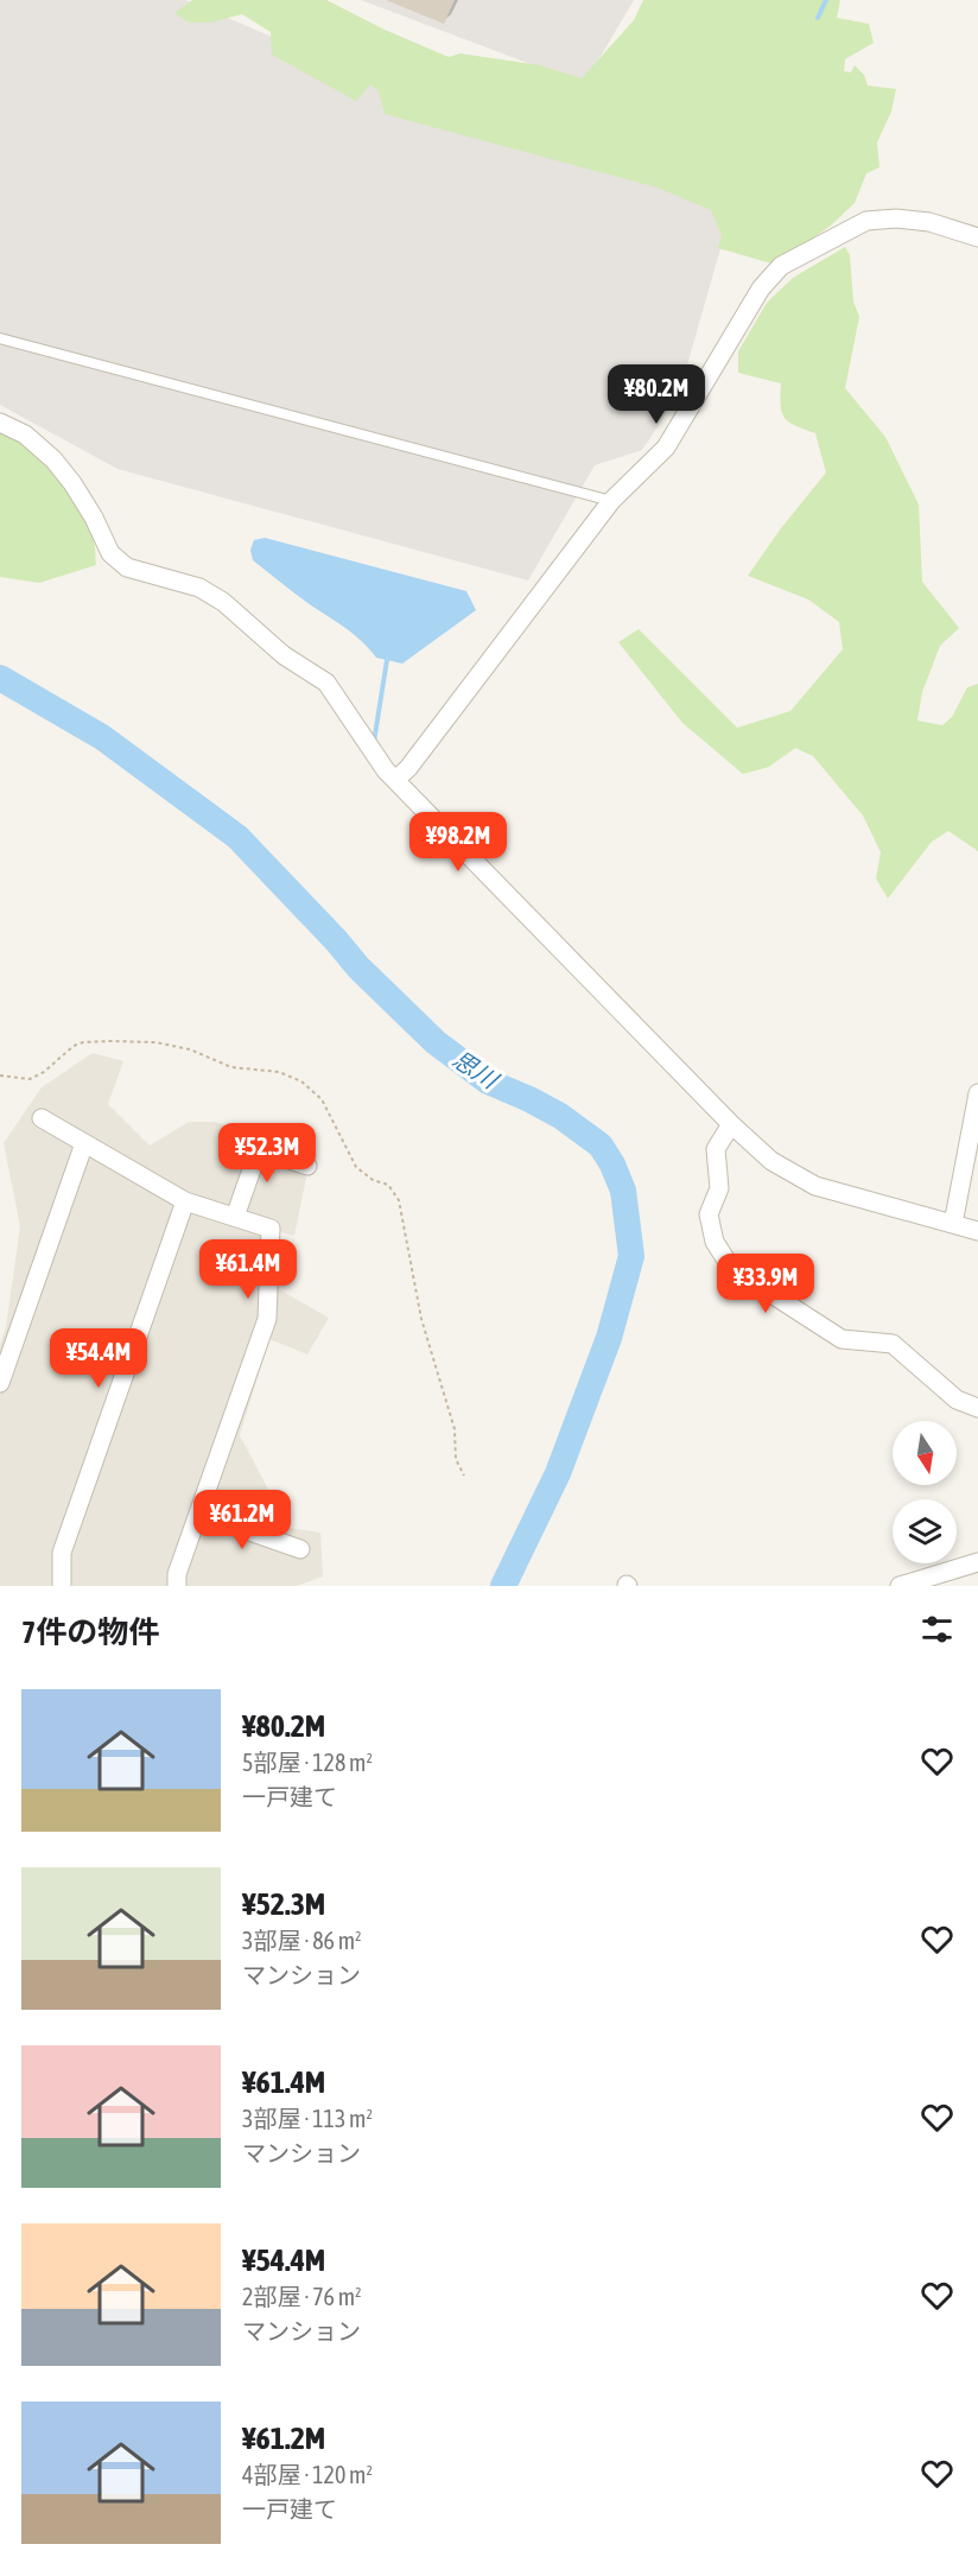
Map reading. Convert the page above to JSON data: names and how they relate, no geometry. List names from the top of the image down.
{
  "water": ["思川"],
  "north": "bottom",
  "page": {
    "price": [
      "¥80.2M",
      "¥98.2M",
      "¥52.3M",
      "¥61.4M",
      "¥33.9M",
      "¥54.4M",
      "¥61.2M"
    ],
    "heading": "7件の物件",
    "list": [
      {
        "name": "¥80.2M",
        "note": "5部屋 · 128 m² · 一戸建て"
      },
      {
        "name": "¥52.3M",
        "note": "3部屋 · 86 m² · マンション"
      },
      {
        "name": "¥61.4M",
        "note": "3部屋 · 113 m² · マンション"
      },
      {
        "name": "¥54.4M",
        "note": "2部屋 · 76 m² · マンション"
      },
      {
        "name": "¥61.2M",
        "note": "4部屋 · 120 m² · 一戸建て"
      }
    ]
  }
}
